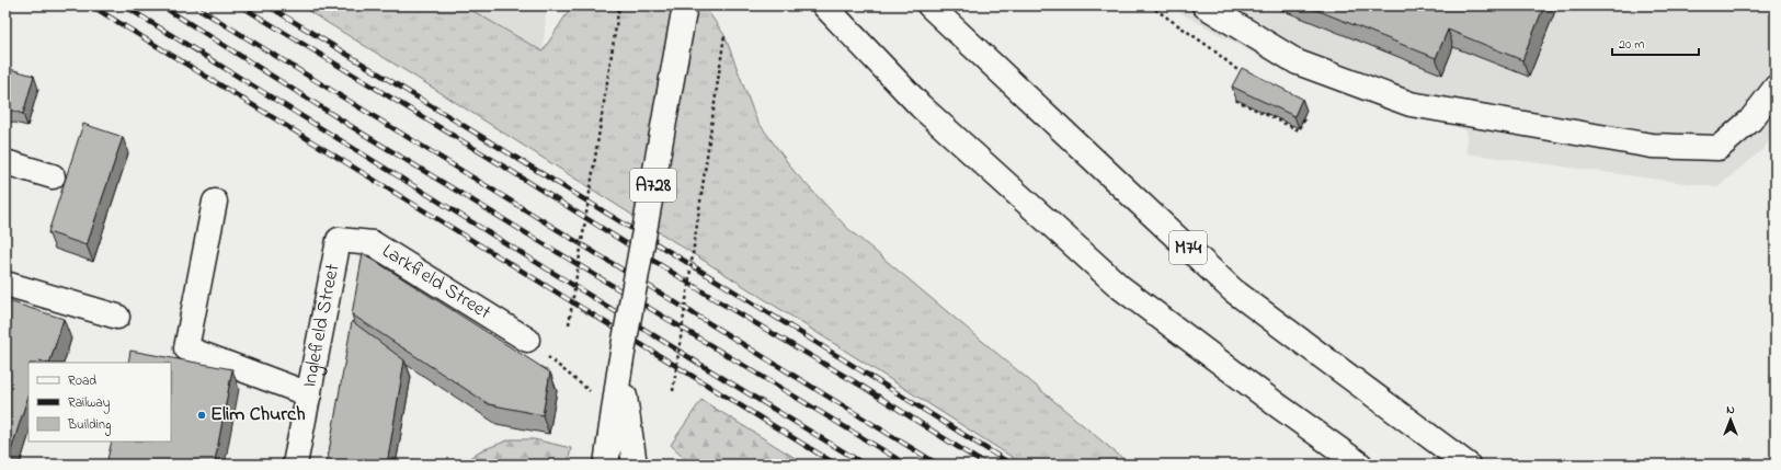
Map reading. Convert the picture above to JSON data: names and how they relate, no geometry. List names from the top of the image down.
{
  "streets": {
    "main road": [
      "A728",
      "M74",
      "Larkfield Street",
      "Inglefield Street"
    ]
  },
  "crossings": [
    ["Larkfield Street", "Inglefield Street"]
  ],
  "places": ["Elim Church"],
  "legend": ["Road", "Railway", "Building"],
  "scale_bar": "20 m",
  "north": "top"
}
